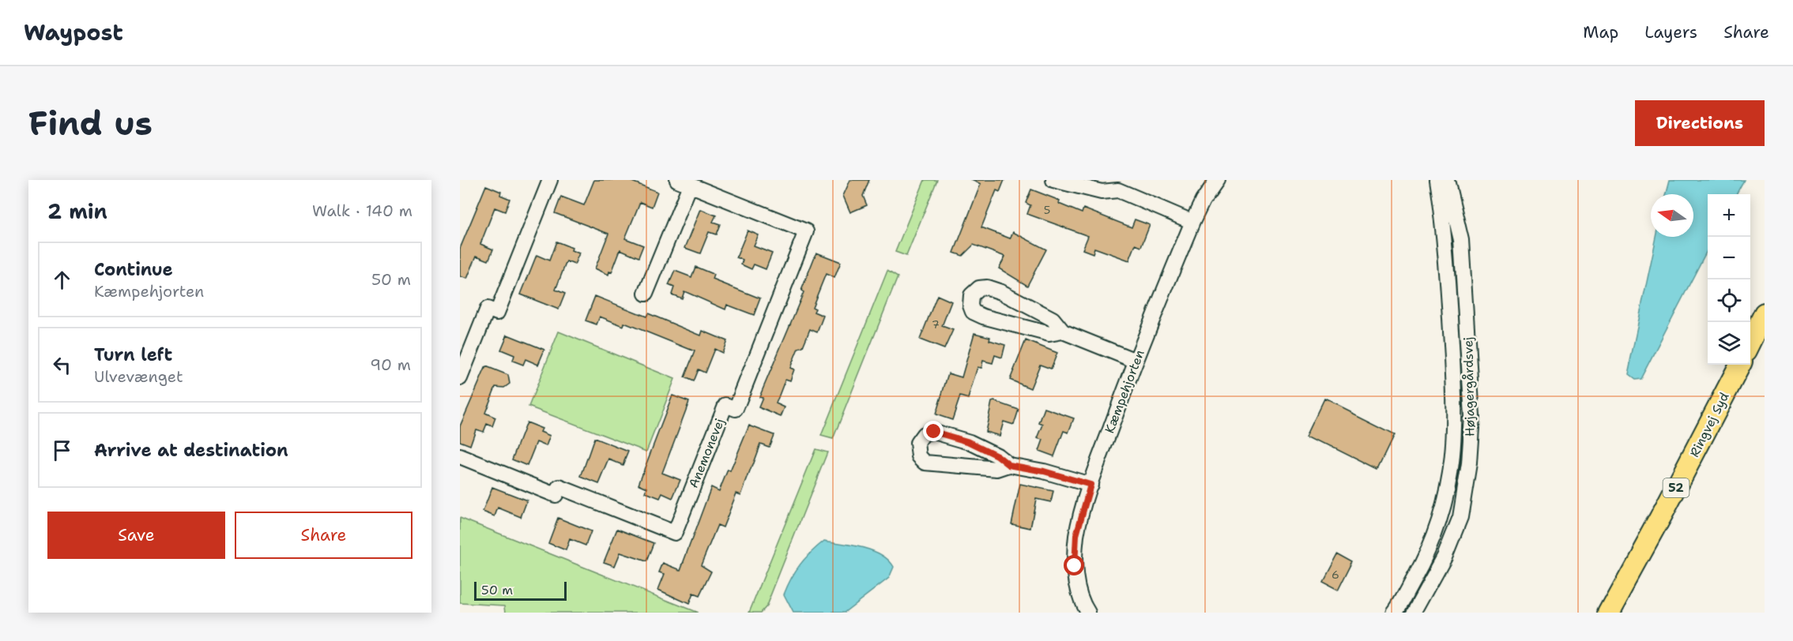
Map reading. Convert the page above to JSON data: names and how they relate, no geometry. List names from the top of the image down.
{
  "streets": {
    "highway": ["Ringvej Syd", "52"],
    "street": ["Højagergårdsvej", "Kæmpehjorten", "Anemonevej"]
  },
  "house_numbers": ["5", "7", "6"],
  "scale_bar": "50 m",
  "north": "left",
  "page": {
    "header": "Waypost",
    "nav": ["Map", "Layers", "Share"],
    "buttons": [
      "Directions",
      ["Save", "Share"]
    ],
    "title": "Find us",
    "heading": ["2 min", "Walk · 140 m"],
    "map_buttons": ["+", "−"],
    "list": [
      ["Continue", "Kæmpehjorten", "50 m"],
      ["Turn left", "Ulvevænget", "90 m"],
      "Arrive at destination"
    ],
    "scale": "50 m"
  }
}
